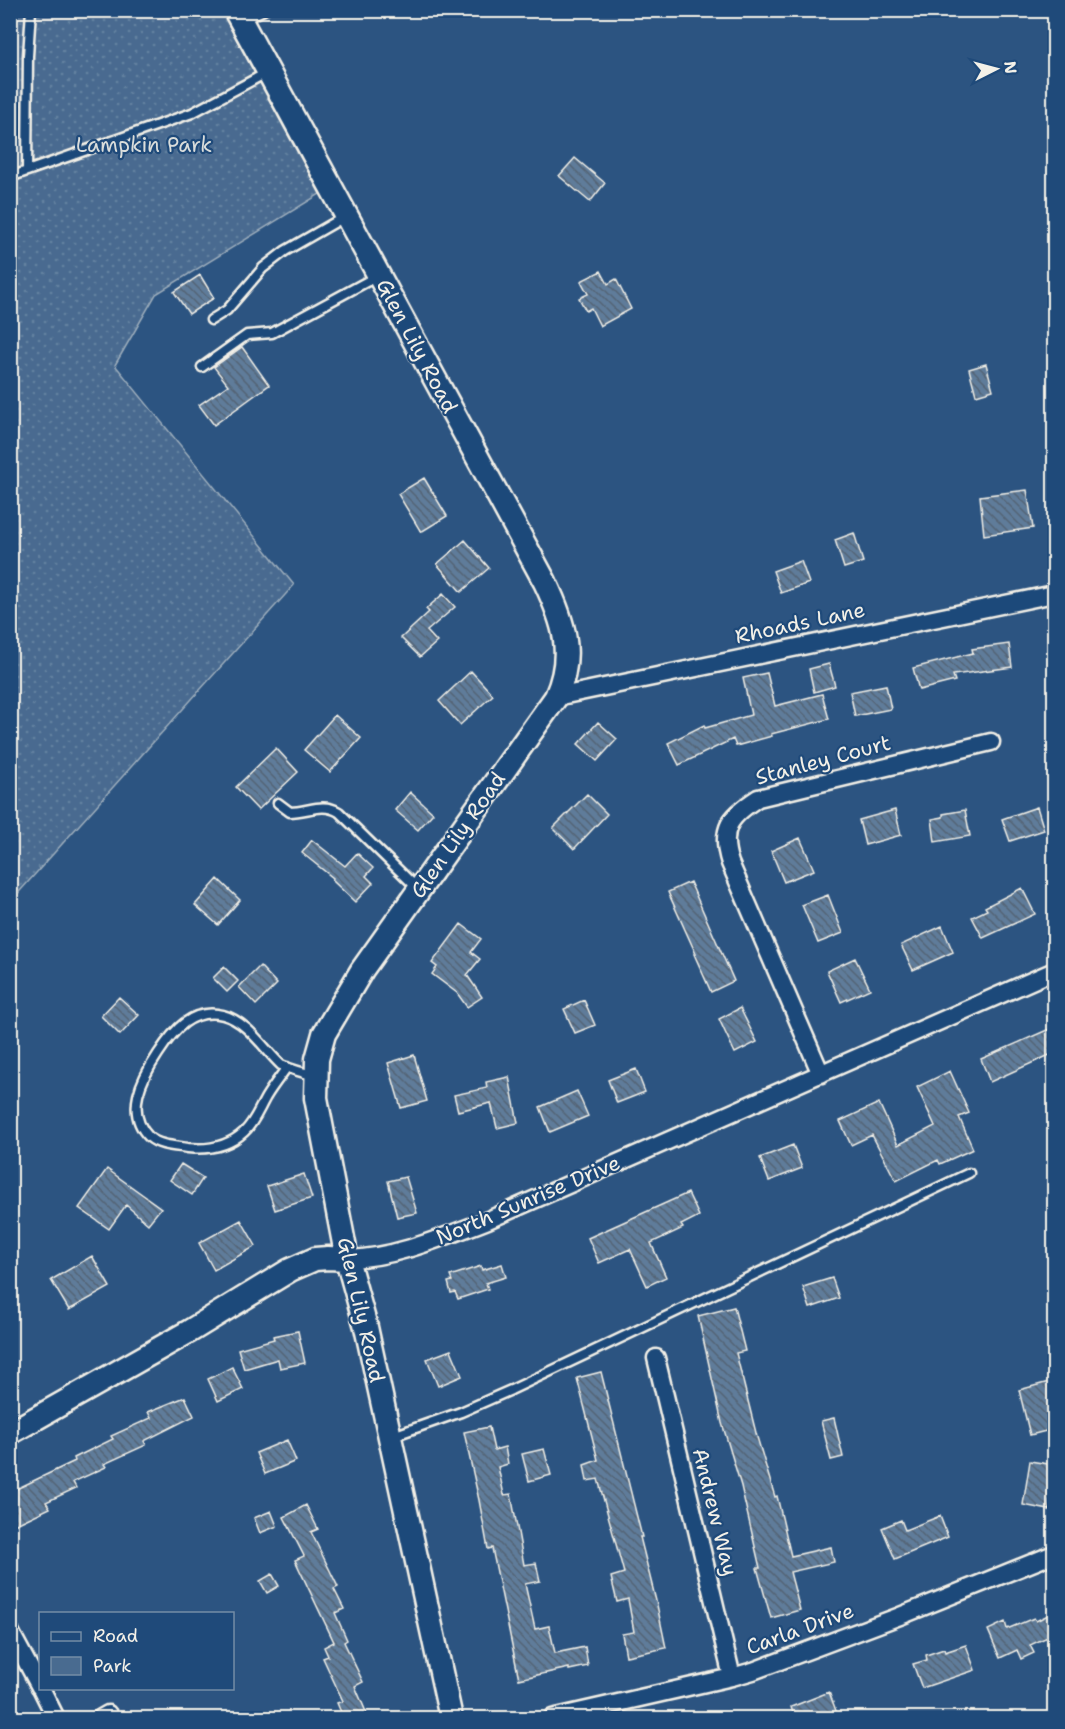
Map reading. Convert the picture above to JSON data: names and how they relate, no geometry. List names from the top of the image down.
{
  "streets": {
    "street": [
      "Glen Lily Road",
      "Rhoads Lane",
      "Stanley Court",
      "North Sunrise Drive",
      "Andrew Way",
      "Carla Drive"
    ]
  },
  "crossings": [
    ["Glen Lily Road", "Rhoads Lane"],
    ["Glen Lily Road", "North Sunrise Drive"],
    ["Stanley Court", "North Sunrise Drive"],
    ["Andrew Way", "Carla Drive"]
  ],
  "parks": ["Lampkin Park"],
  "legend": ["Road", "Park"],
  "north": "right"
}
